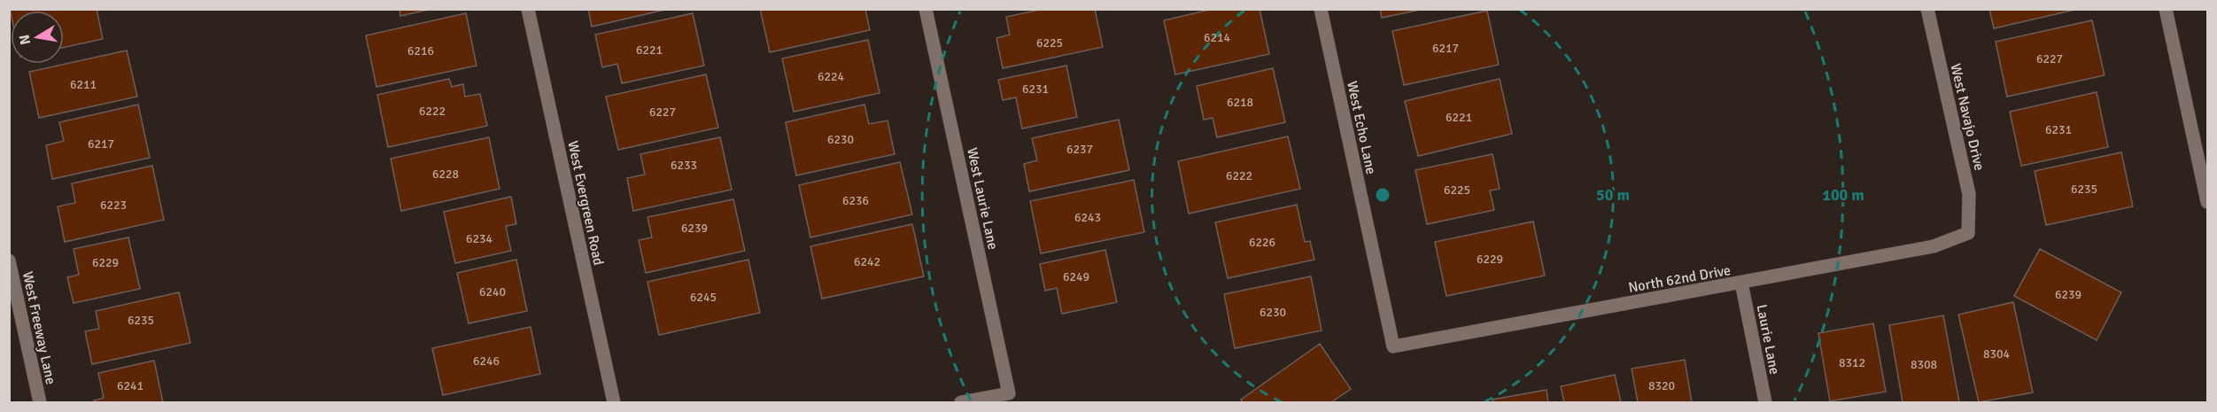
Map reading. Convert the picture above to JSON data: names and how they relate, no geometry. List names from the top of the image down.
{
  "streets": {
    "street": [
      "West Navajo Drive",
      "West Echo Lane",
      "West Laurie Lane",
      "West Evergreen Road",
      "North 62nd Drive",
      "West Freeway Lane",
      "Laurie Lane"
    ]
  },
  "crossings": [
    ["West Navajo Drive", "North 62nd Drive"],
    ["West Echo Lane", "North 62nd Drive"],
    ["North 62nd Drive", "Laurie Lane"]
  ],
  "house_numbers": [
    "6214",
    "6225",
    "6217",
    "6221",
    "6216",
    "6227",
    "6224",
    "6211",
    "6231",
    "6218",
    "6222",
    "6227",
    "6221",
    "6231",
    "6230",
    "6217",
    "6237",
    "6233",
    "6228",
    "6222",
    "6235",
    "6225",
    "6236",
    "6223",
    "6243",
    "6239",
    "6234",
    "6226",
    "6229",
    "6242",
    "6229",
    "6249",
    "6240",
    "6239",
    "6245",
    "6230",
    "6235",
    "8304",
    "6246",
    "8312",
    "8308",
    "6241",
    "8320"
  ],
  "north": "left",
  "rings": ["50 m", "100 m"]
}
